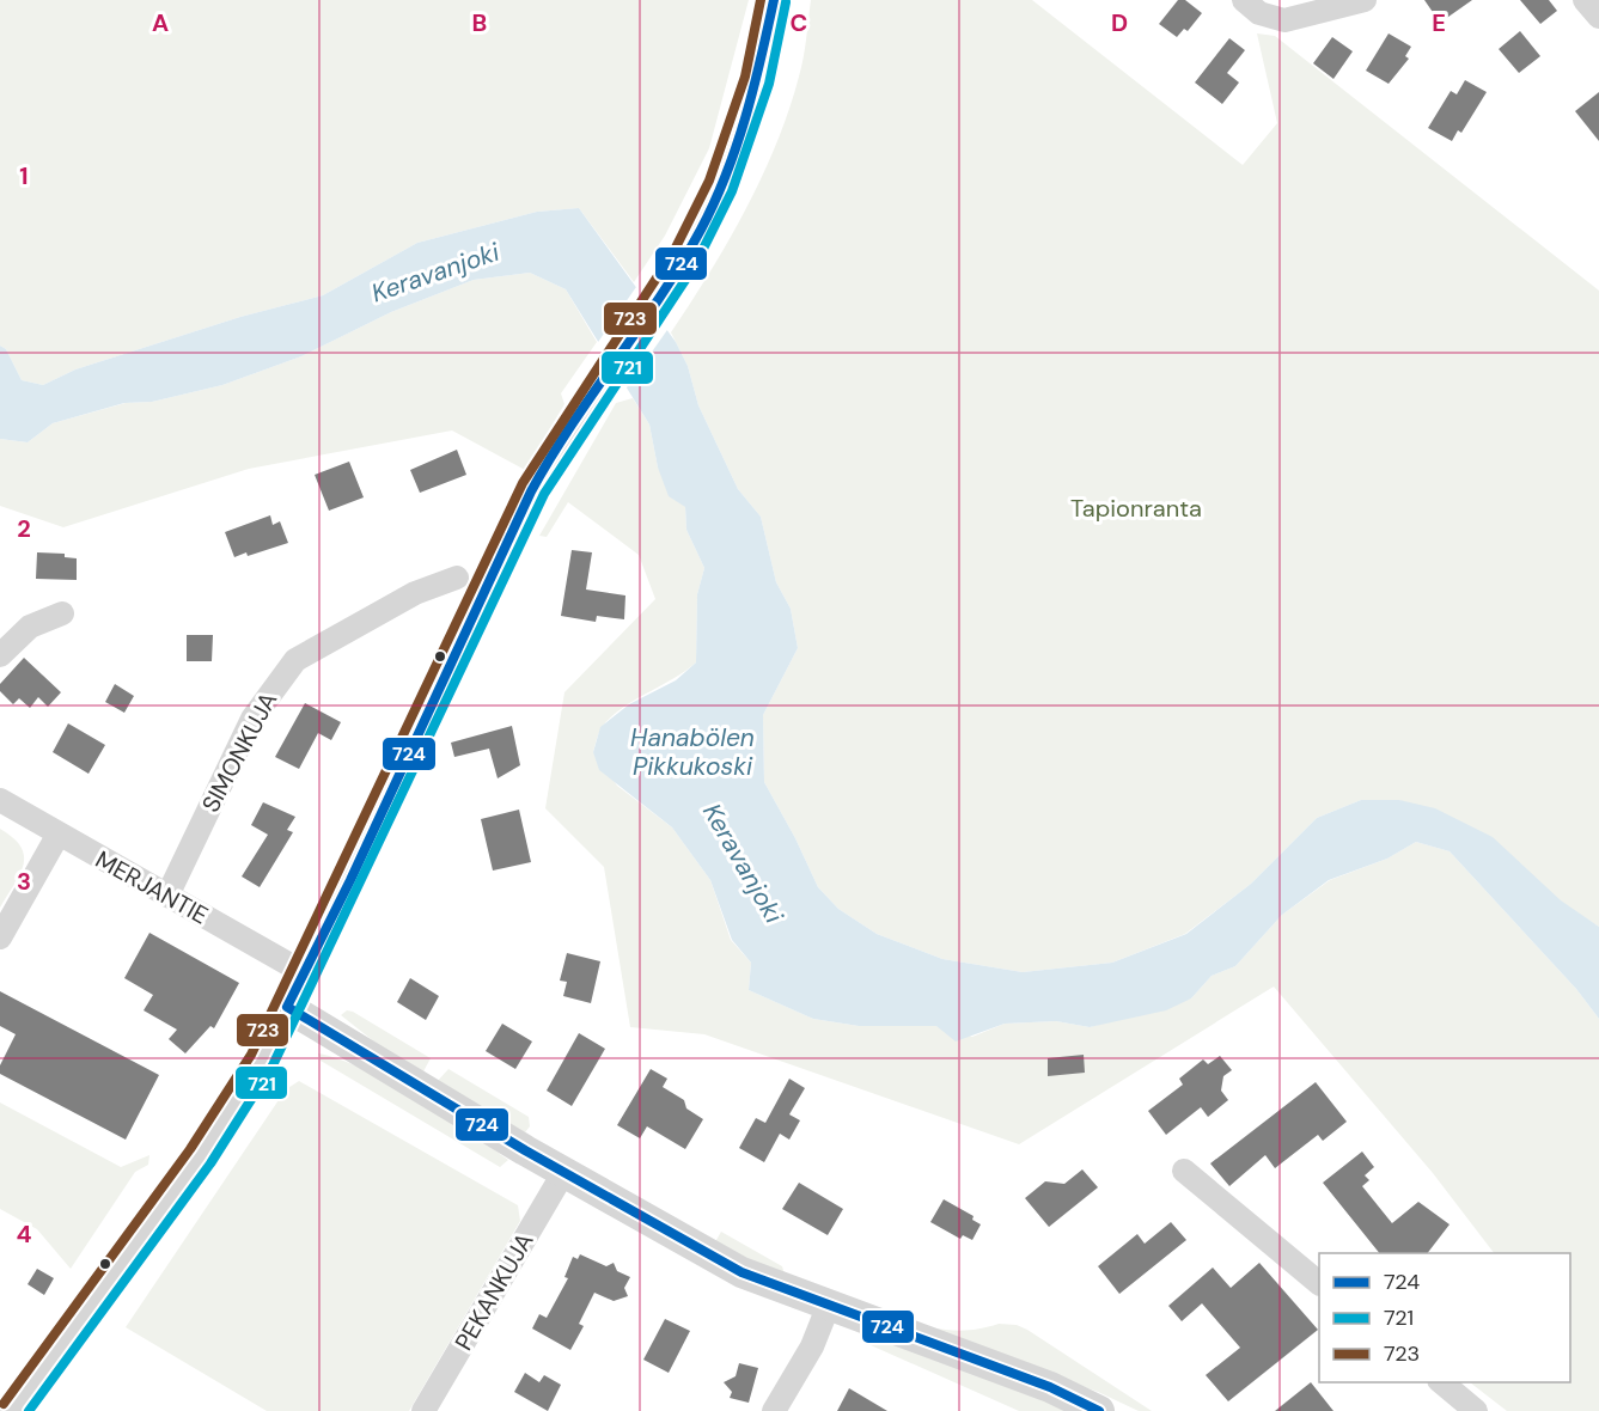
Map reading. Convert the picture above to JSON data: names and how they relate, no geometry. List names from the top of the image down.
{
  "streets": {
    "street": ["SIMONKUJA", "MERJANTIE", "PEKANKUJA"]
  },
  "crossings": [
    ["SIMONKUJA", "MERJANTIE"]
  ],
  "water": ["Keravanjoki", "Hanabölen Pikkukoski"],
  "parks": ["Tapionranta"],
  "lines": ["transit line 724", "transit line 723", "transit line 721"],
  "legend": ["724", "721", "723"],
  "grid": {
    "columns": [
      "A",
      "B",
      "C",
      "D",
      "E"
    ],
    "rows": [
      "1",
      "2",
      "3",
      "4"
    ]
  }
}
